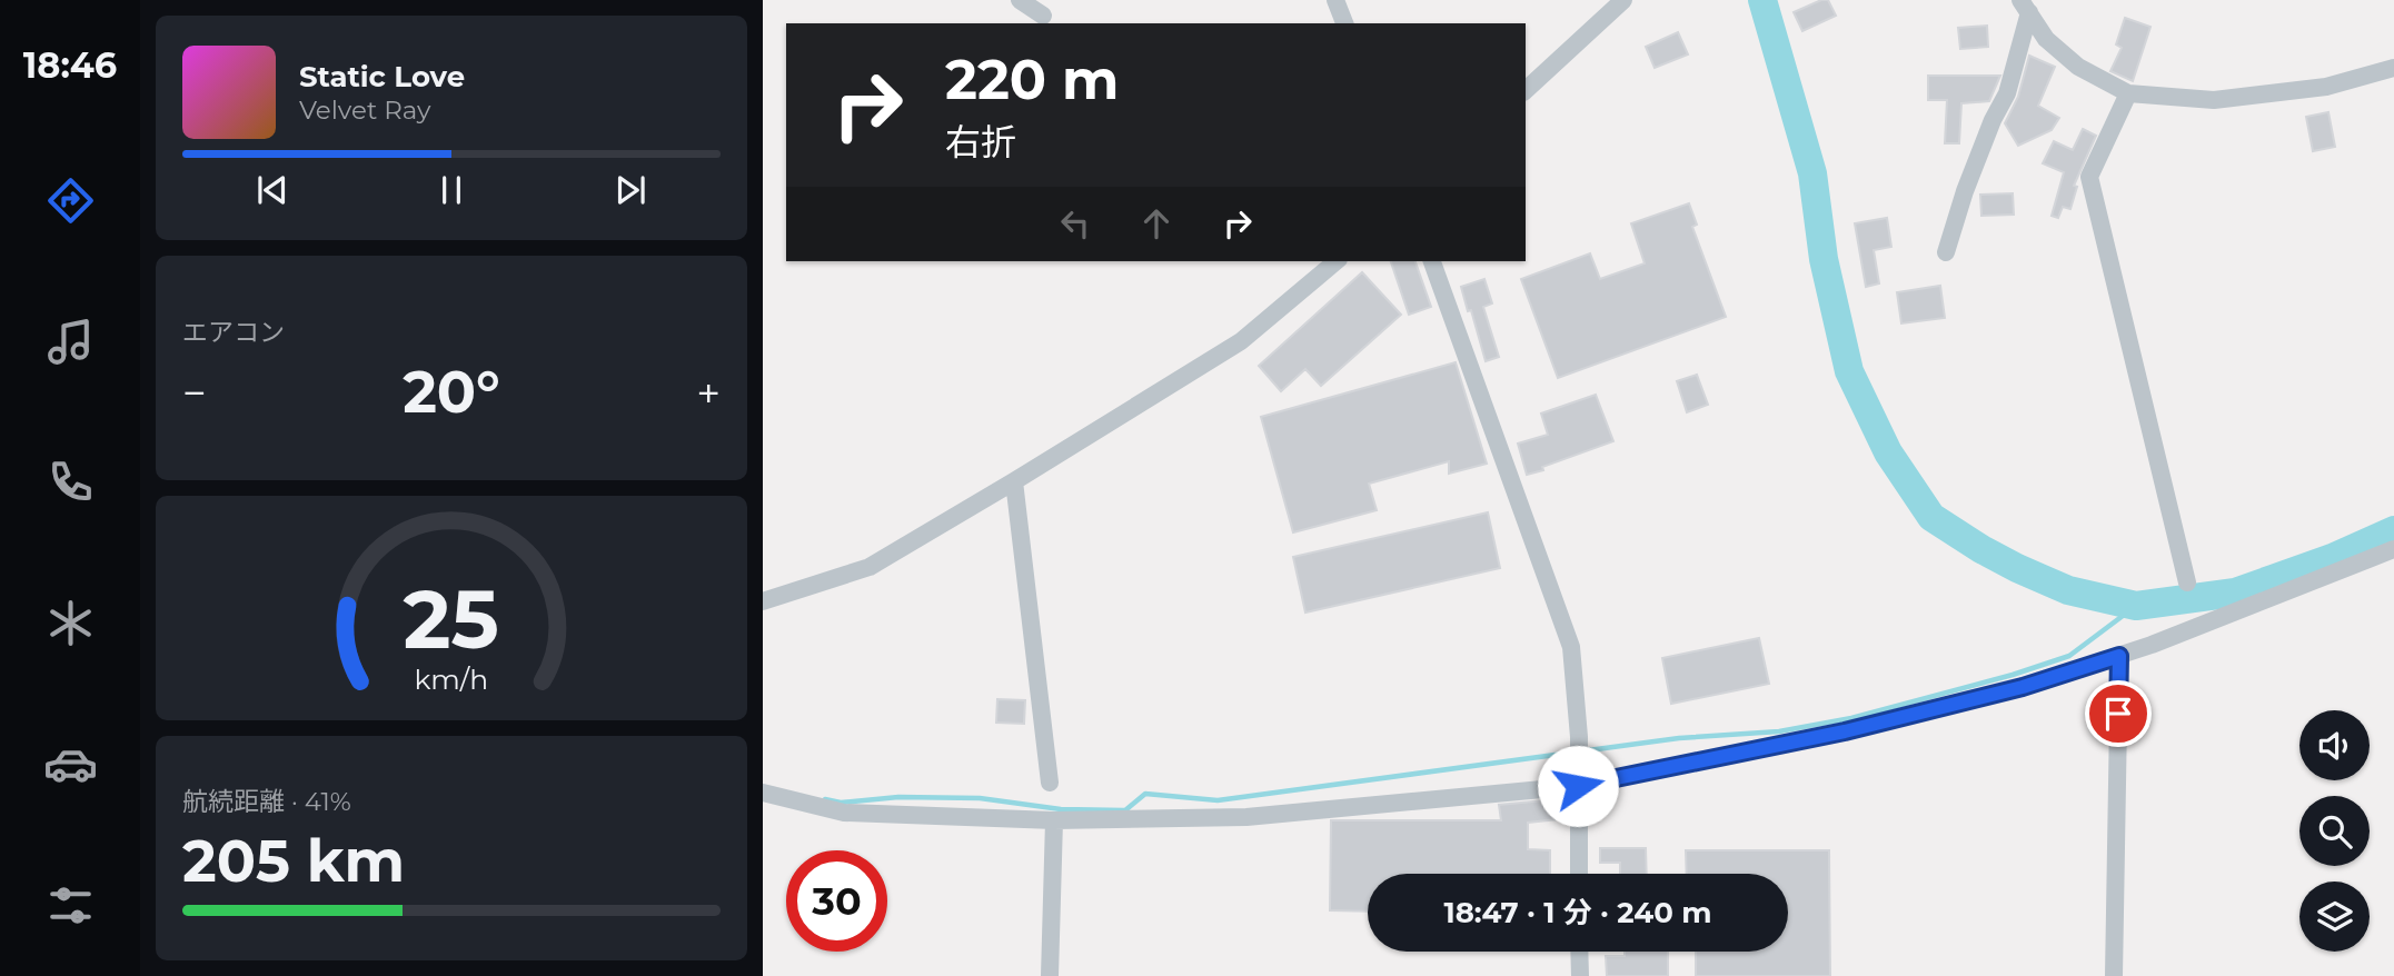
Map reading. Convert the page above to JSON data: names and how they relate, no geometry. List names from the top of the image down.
{
  "page": {
    "tabs": "18:46",
    "turn": ["220 m", "右折"],
    "song": ["Static Love", "Velvet Ray"],
    "tile": [
      "エアコン",
      ["航続距離 · 41%", "205 km"]
    ],
    "heat": ["−", "20°", "+"],
    "limit": "30",
    "trip": "18:47 · 1 分 · 240 m",
    "gauge": ["25", "km/h"]
  }
}
